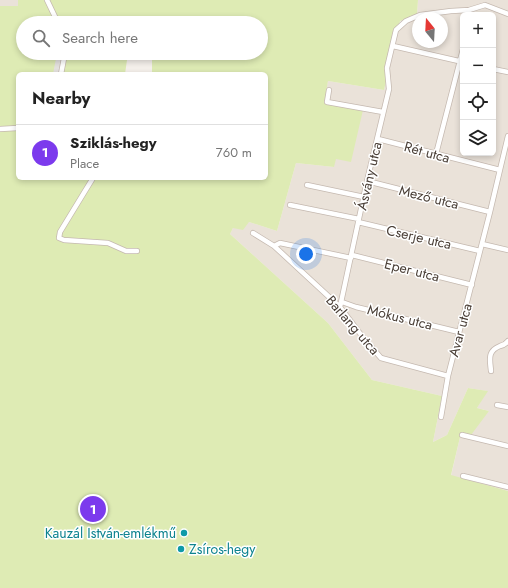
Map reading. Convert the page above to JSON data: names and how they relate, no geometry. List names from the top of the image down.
{
  "streets": {
    "street": [
      "Rét utca",
      "Ásvány utca",
      "Mező utca",
      "Cserje utca",
      "Eper utca",
      "Mókus utca",
      "Barlang utca",
      "Avar utca"
    ]
  },
  "crossings": [
    ["Rét utca", "Ásvány utca"],
    ["Rét utca", "Avar utca"],
    ["Ásvány utca", "Mező utca"],
    ["Ásvány utca", "Cserje utca"],
    ["Ásvány utca", "Eper utca"],
    ["Ásvány utca", "Mókus utca"],
    ["Ásvány utca", "Barlang utca"],
    ["Mező utca", "Avar utca"],
    ["Cserje utca", "Avar utca"],
    ["Eper utca", "Barlang utca"],
    ["Eper utca", "Avar utca"],
    ["Mókus utca", "Barlang utca"],
    ["Mókus utca", "Avar utca"],
    ["Barlang utca", "Avar utca"]
  ],
  "places": ["Kauzál István-emlékmű", "Zsíros-hegy"],
  "north": "top",
  "page": {
    "map_buttons": ["+", "−"],
    "search": "Search here",
    "heading": "Nearby",
    "list": [
      {
        "mark": "1",
        "name": "Sziklás-hegy",
        "note": "Place",
        "value": "760 m"
      }
    ],
    "pins": "1"
  }
}
